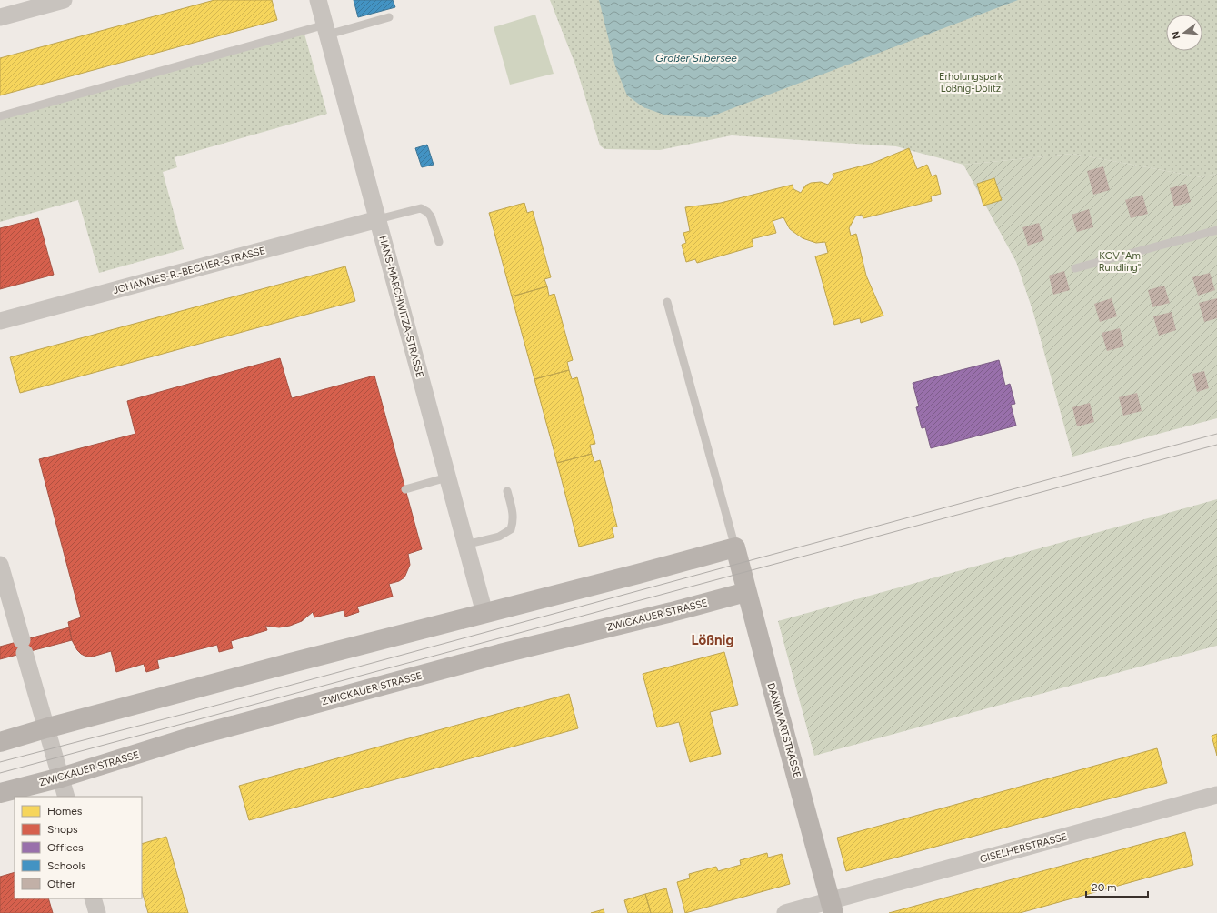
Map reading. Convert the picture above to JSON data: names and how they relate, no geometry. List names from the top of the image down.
{
  "streets": {
    "main road": ["ZWICKAUER STRASSE", "DANKWARTSTRASSE"],
    "street": ["JOHANNES-R.-BECHER-STRASSE", "HANS-MARCHWITZA-STRASSE", "GISELHERSTRASSE"]
  },
  "crossings": [
    ["JOHANNES-R.-BECHER-STRASSE", "HANS-MARCHWITZA-STRASSE"],
    ["ZWICKAUER STRASSE", "DANKWARTSTRASSE"],
    ["DANKWARTSTRASSE", "GISELHERSTRASSE"]
  ],
  "districts": ["Lößnig"],
  "water": ["Großer Silbersee"],
  "parks": ["Erholungspark Lößnig-Dölitz", "KGV \"Am Rundling\""],
  "legend": [
    "Homes",
    "Shops",
    "Offices",
    "Schools",
    "Other"
  ],
  "scale_bar": "20 m",
  "north": "left"
}
